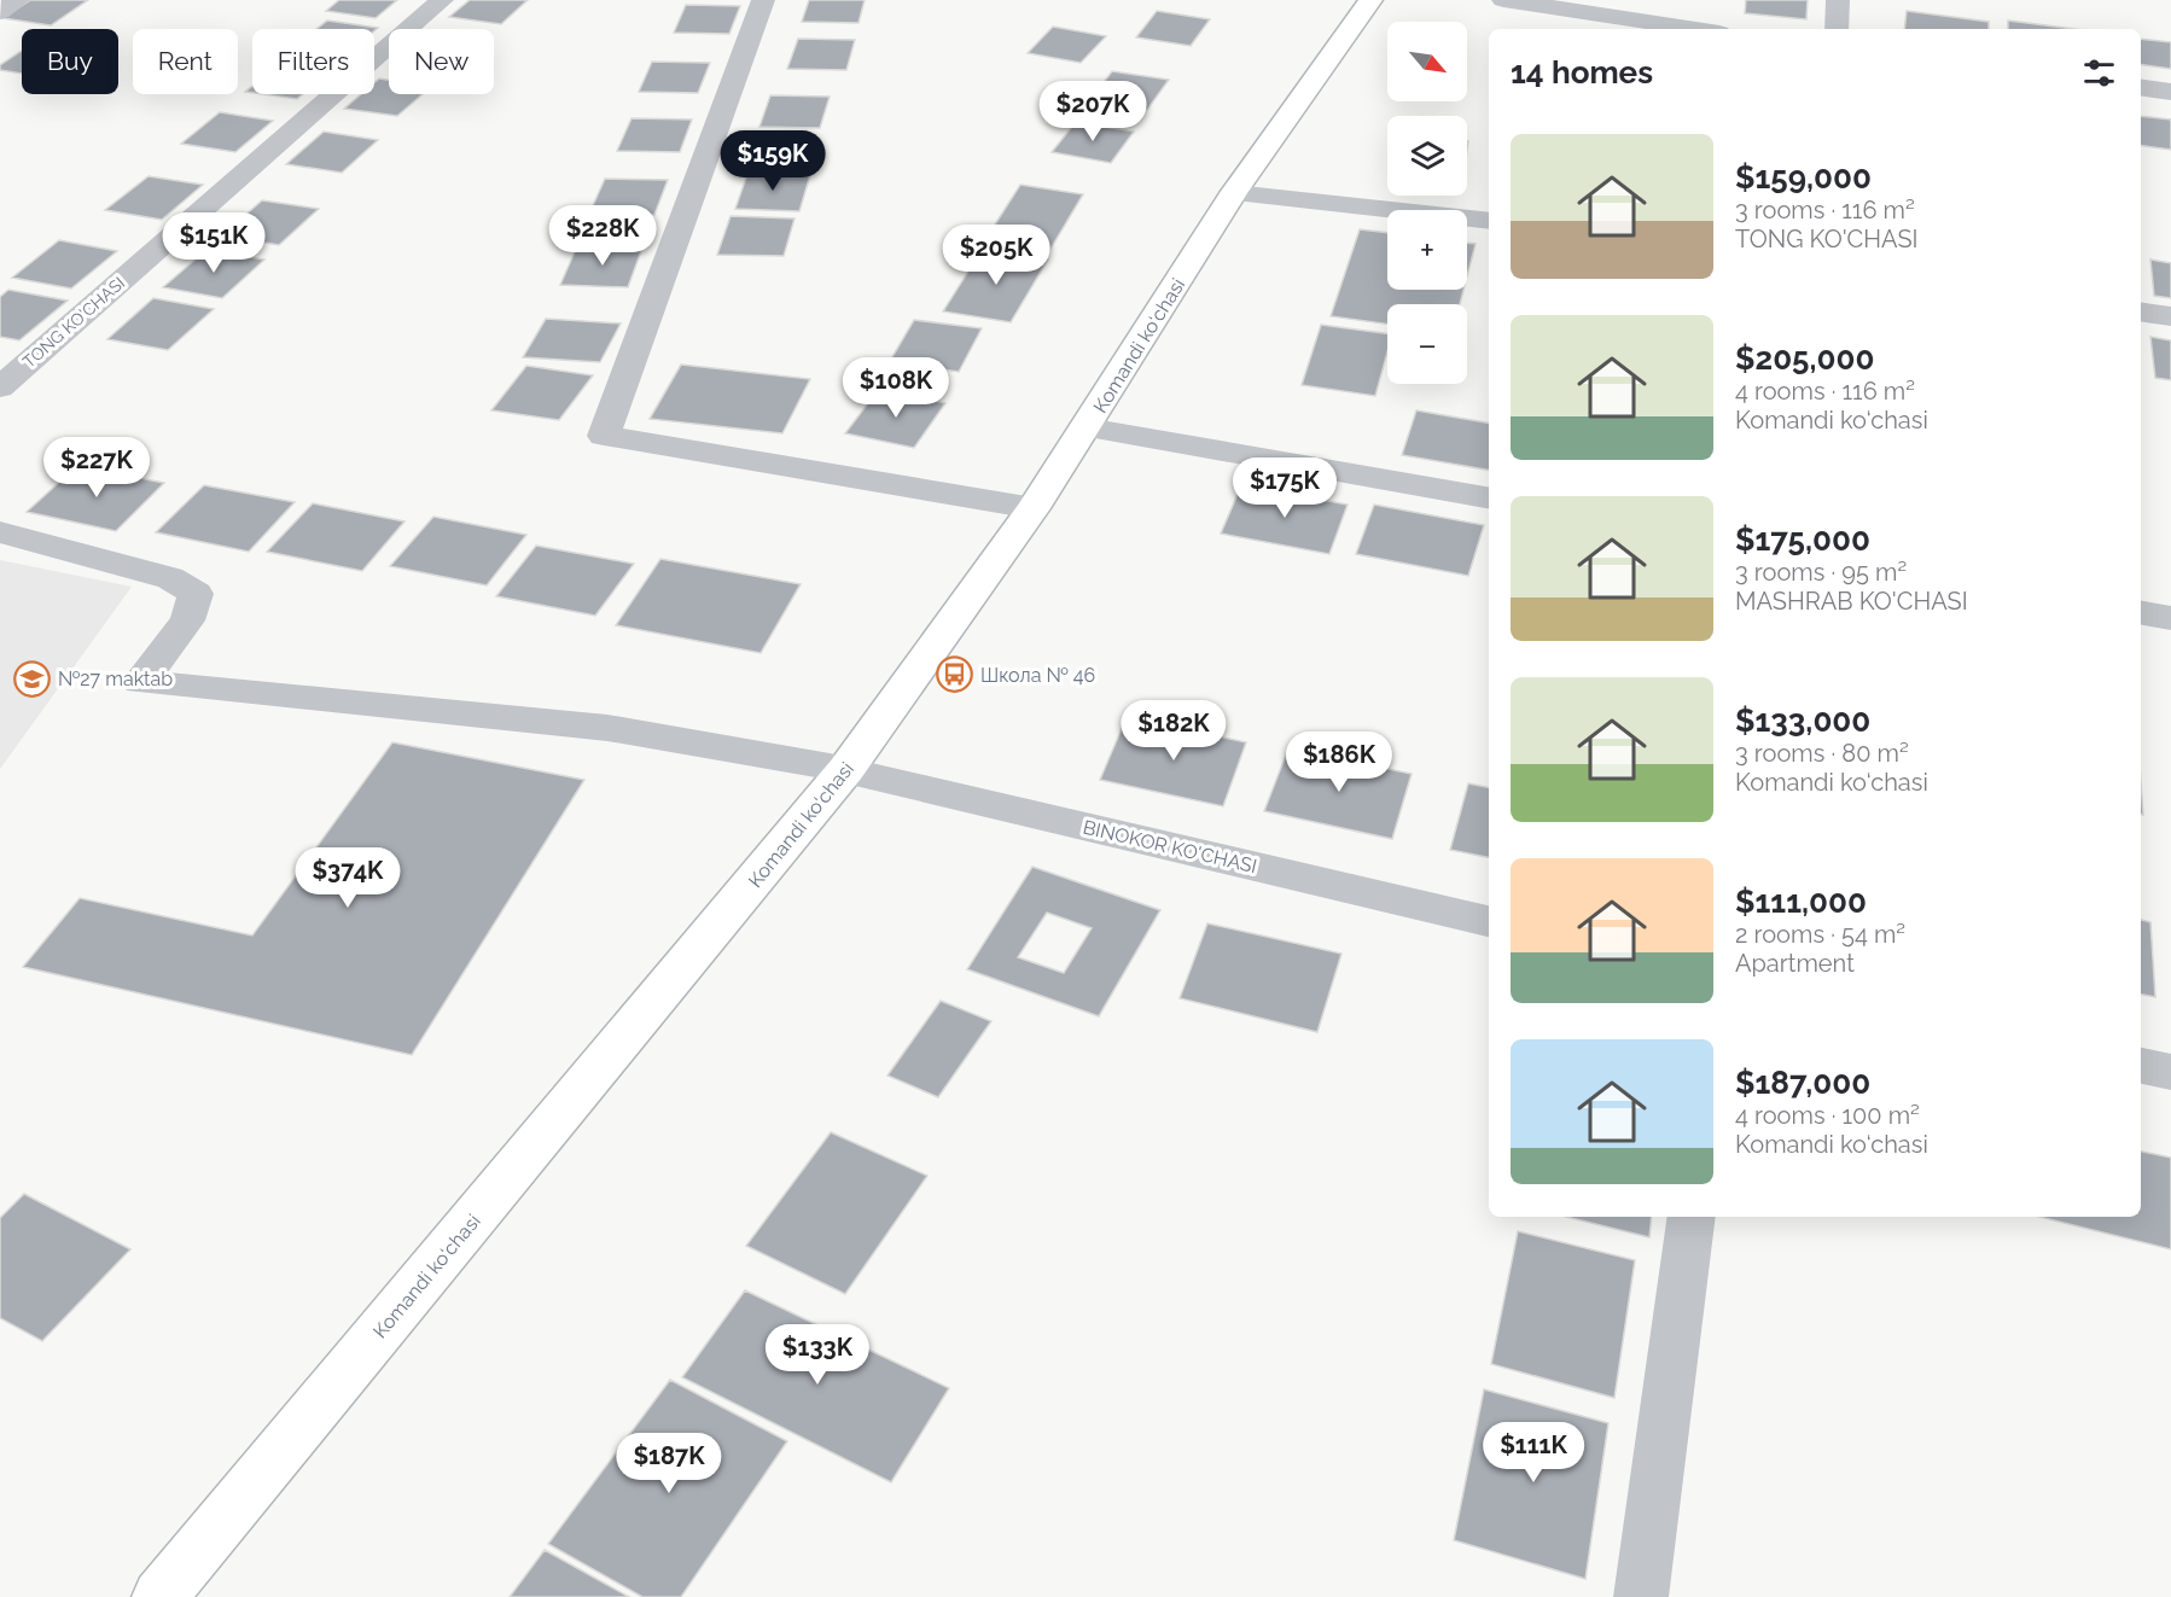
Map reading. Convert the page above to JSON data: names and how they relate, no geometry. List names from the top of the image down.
{
  "streets": {
    "main road": ["Komandi ko‘chasi"],
    "street": ["TONG KO'CHASI", "BINOKOR KO'CHASI"]
  },
  "crossings": [
    ["Komandi ko‘chasi", "BINOKOR KO'CHASI"]
  ],
  "places": {
    "bus stop": ["Школа № 46"],
    "school or university": ["№27 maktab"]
  },
  "north": "bottom right",
  "page": {
    "map_buttons": ["+", "−"],
    "chip": [
      "Buy",
      "Rent",
      "Filters",
      "New"
    ],
    "heading": "14 homes",
    "price": [
      "$207K",
      "$159K",
      "$228K",
      "$151K",
      "$205K",
      "$108K",
      "$227K",
      "$175K",
      "$182K",
      "$186K",
      "$374K",
      "$133K",
      "$111K",
      "$187K"
    ],
    "list": [
      {
        "name": "$159,000",
        "note": "3 rooms · 116 m² · TONG KO'CHASI"
      },
      {
        "name": "$205,000",
        "note": "4 rooms · 116 m² · Komandi ko‘chasi"
      },
      {
        "name": "$175,000",
        "note": "3 rooms · 95 m² · MASHRAB KO'CHASI"
      },
      {
        "name": "$133,000",
        "note": "3 rooms · 80 m² · Komandi ko‘chasi"
      },
      {
        "name": "$111,000",
        "note": "2 rooms · 54 m² · Apartment"
      },
      {
        "name": "$187,000",
        "note": "4 rooms · 100 m² · Komandi ko‘chasi"
      }
    ]
  }
}
